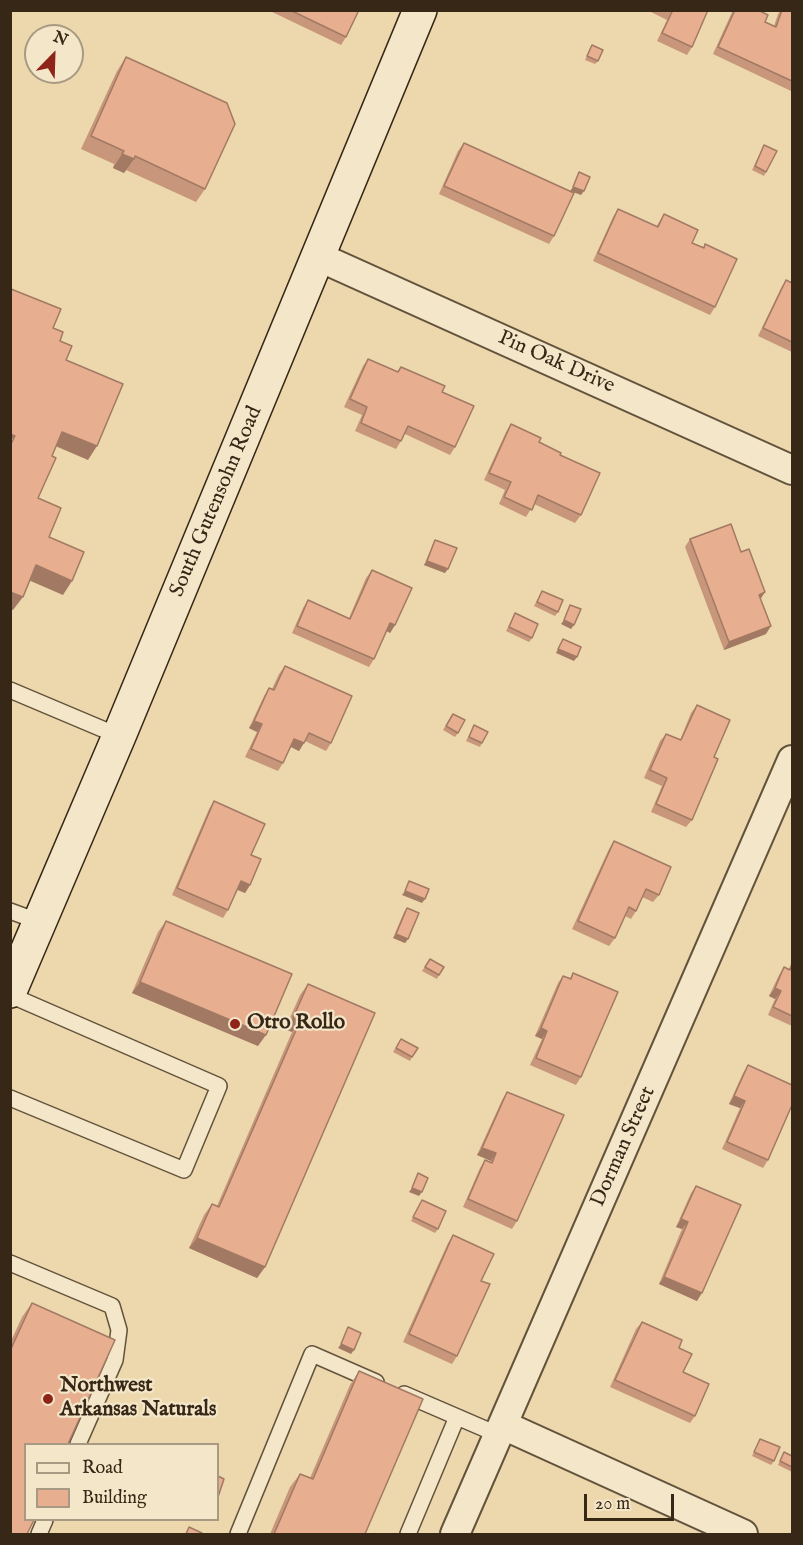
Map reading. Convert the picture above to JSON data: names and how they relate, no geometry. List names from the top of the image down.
{
  "streets": {
    "street": ["Pin Oak Drive", "South Gutensohn Road", "Dorman Street"]
  },
  "crossings": [
    ["Pin Oak Drive", "South Gutensohn Road"]
  ],
  "places": ["Otro Rollo", "Northwest Arkansas Naturals"],
  "legend": ["Road", "Building"],
  "scale_bar": "20 m",
  "north": "top right"
}
